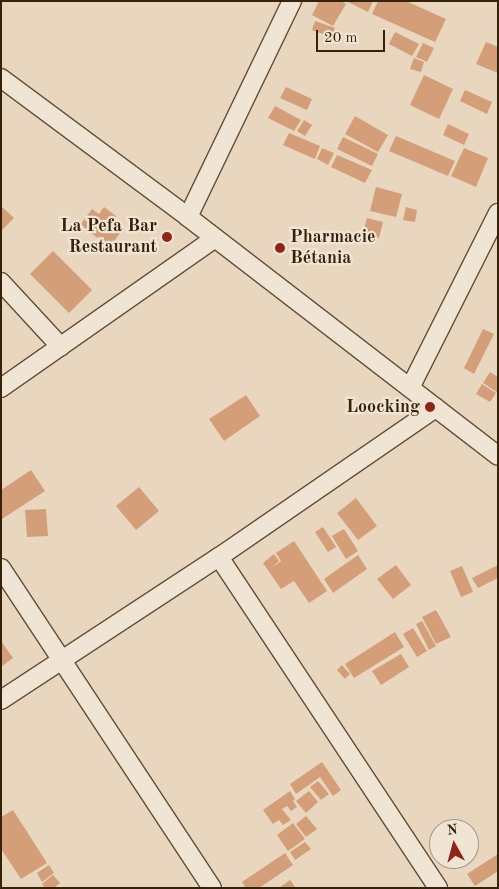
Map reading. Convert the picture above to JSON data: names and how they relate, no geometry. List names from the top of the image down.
{
  "places": ["La Pefa Bar Restaurant", "Pharmacie Bétania", "Loocking"],
  "scale_bar": "20 m",
  "north": "top"
}
